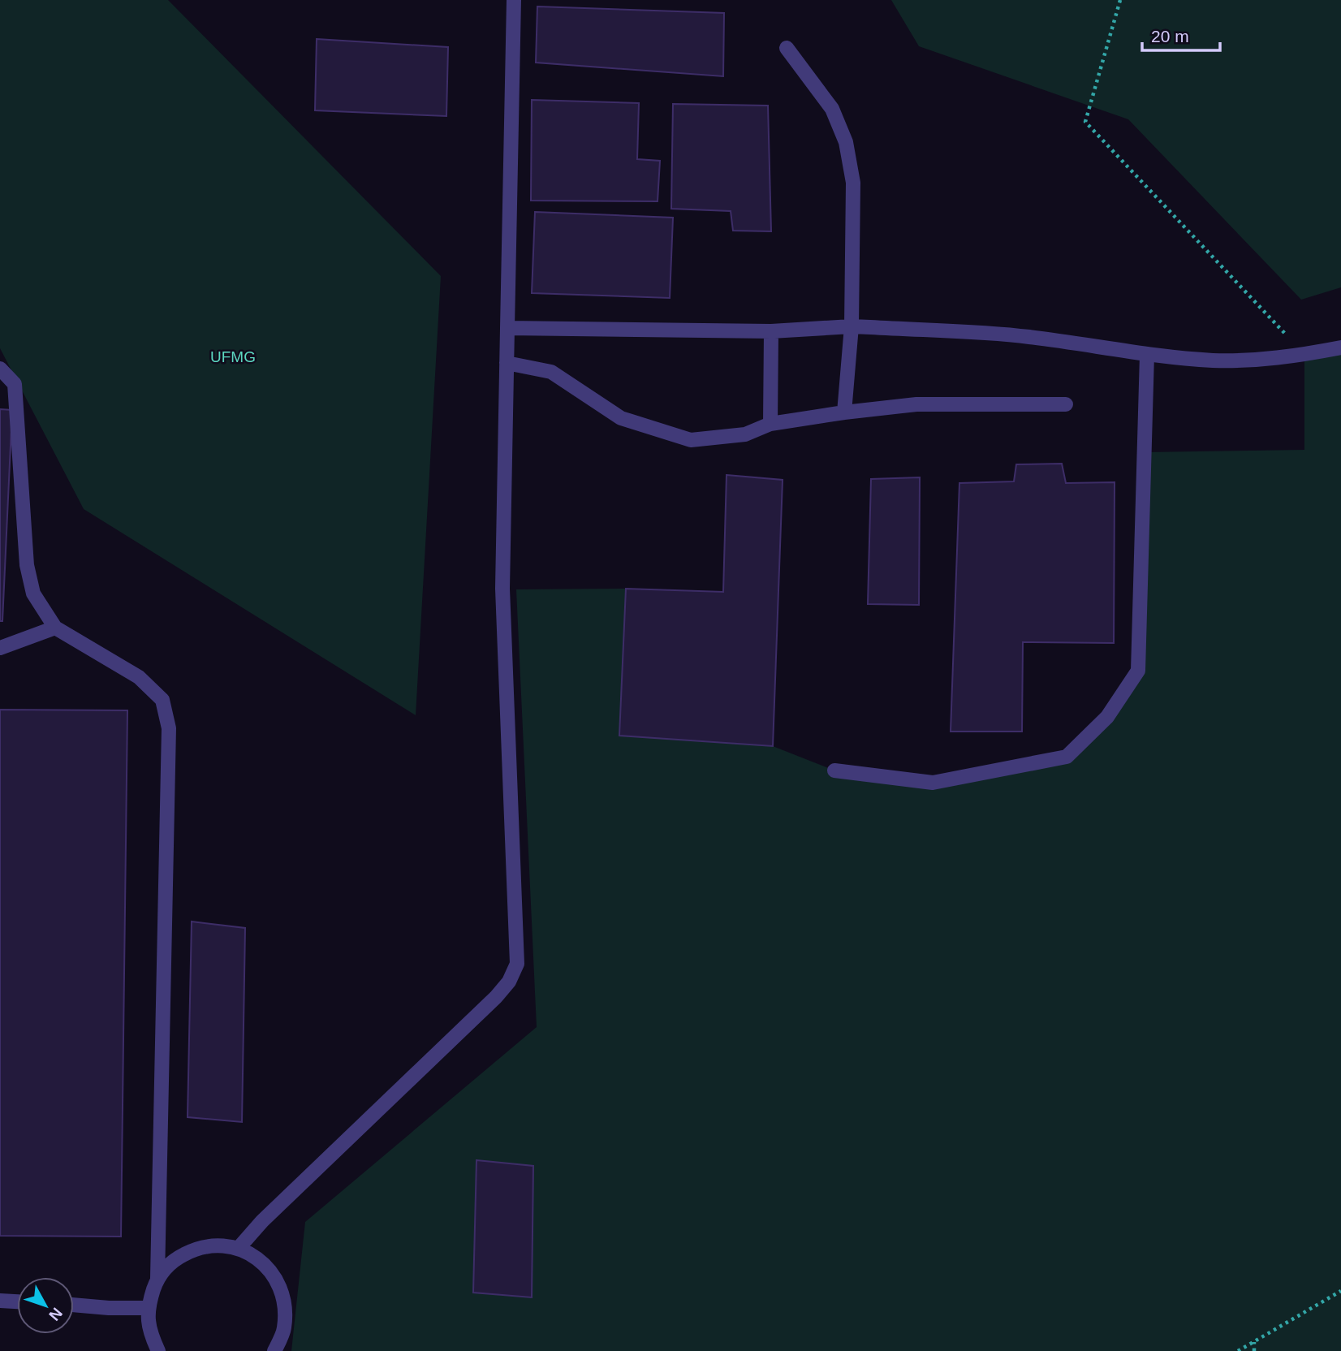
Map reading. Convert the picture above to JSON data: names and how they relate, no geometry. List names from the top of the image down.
{
  "parks": ["UFMG"],
  "scale_bar": "20 m",
  "north": "bottom right"
}
